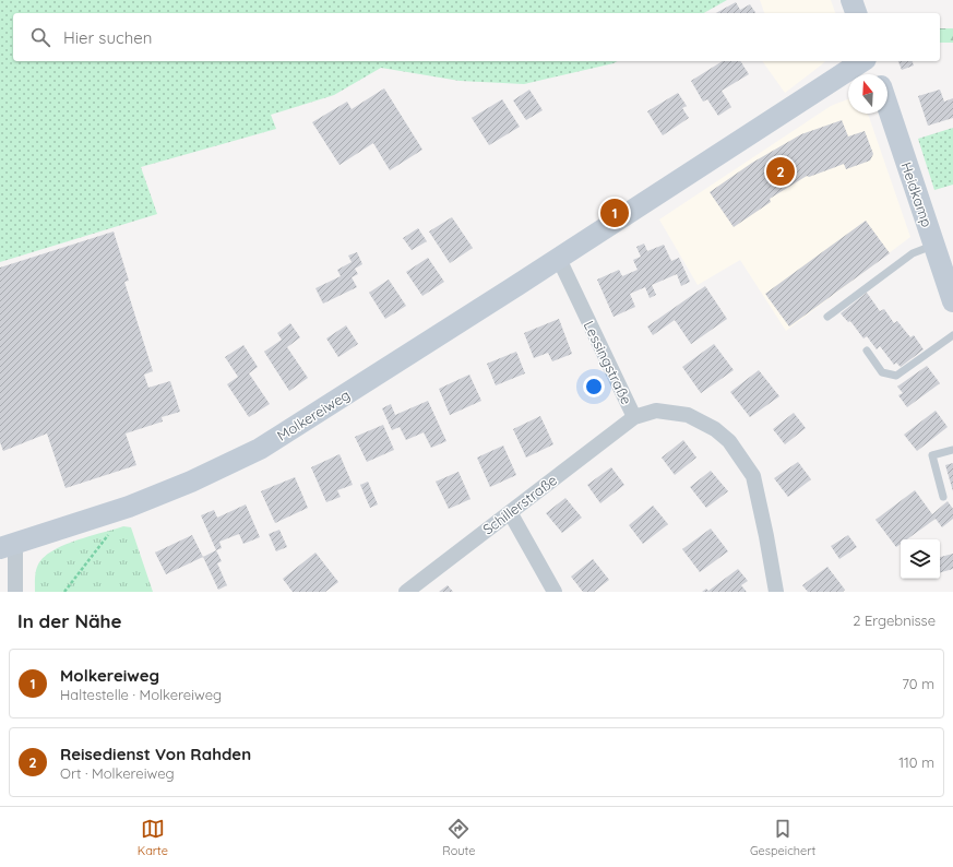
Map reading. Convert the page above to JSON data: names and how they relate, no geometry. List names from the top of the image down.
{
  "streets": {
    "main road": ["Heidkamp", "Molkereiweg"],
    "street": ["Lessingstraße", "Schillerstraße"]
  },
  "crossings": [
    ["Lessingstraße", "Molkereiweg"],
    ["Lessingstraße", "Schillerstraße"]
  ],
  "north": "top",
  "page": {
    "search": "Hier suchen",
    "pins": ["2", "1"],
    "heading": ["In der Nähe", "2 Ergebnisse"],
    "list": [
      {
        "mark": "1",
        "name": "Molkereiweg",
        "note": "Haltestelle · Molkereiweg",
        "value": "70 m"
      },
      {
        "mark": "2",
        "name": "Reisedienst Von Rahden",
        "note": "Ort · Molkereiweg",
        "value": "110 m"
      }
    ],
    "nav": ["Karte", "Route", "Gespeichert"]
  }
}
